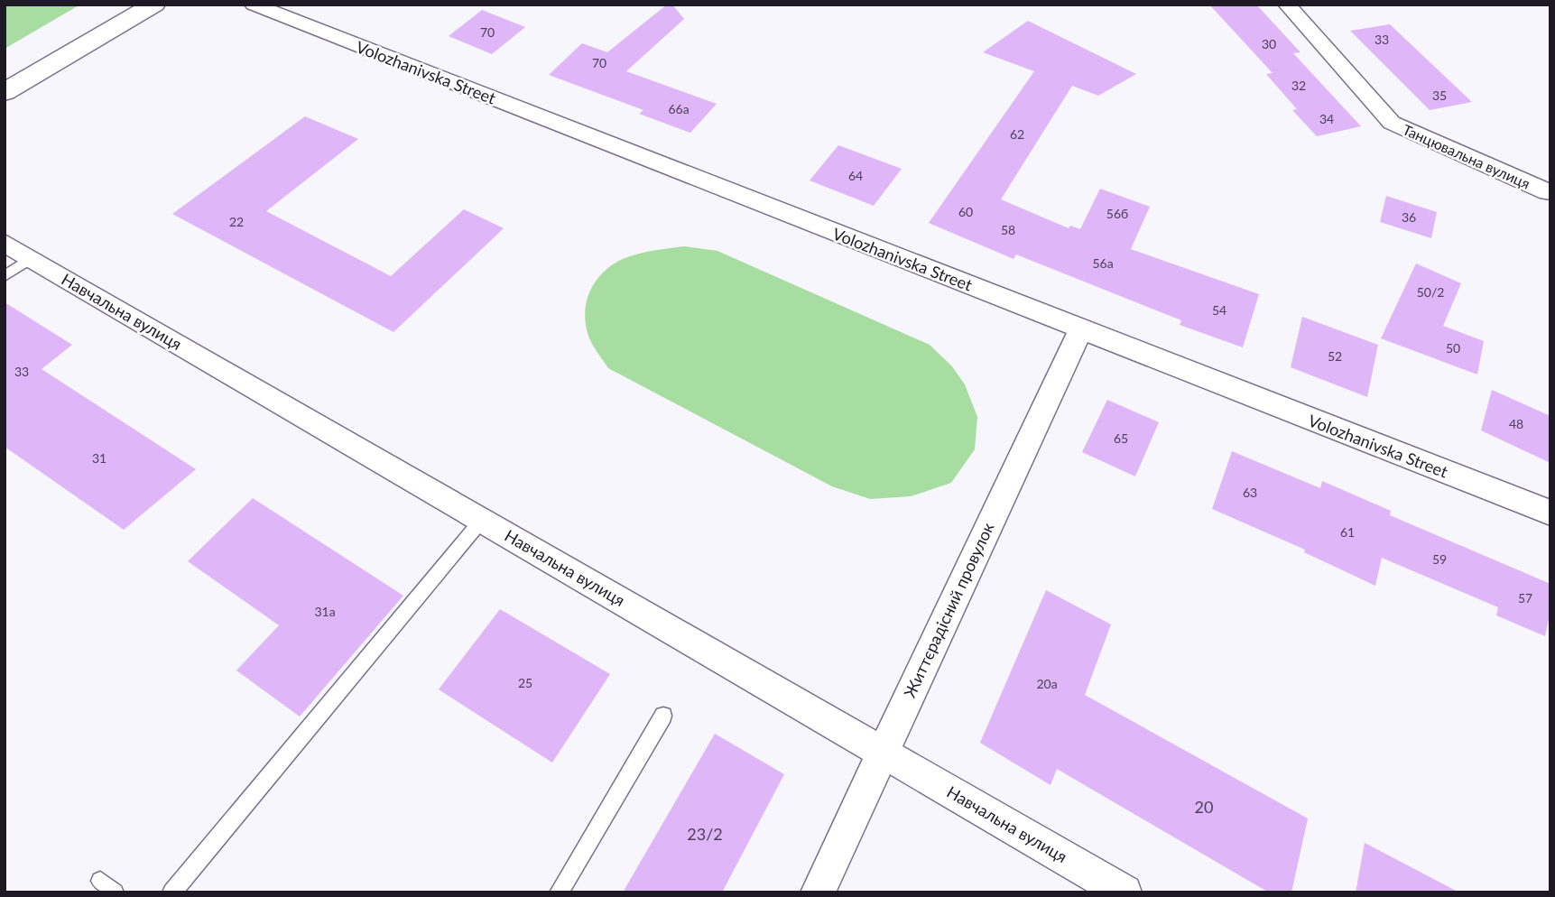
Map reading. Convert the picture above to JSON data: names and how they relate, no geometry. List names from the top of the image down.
{
  "streets": {
    "street": [
      "Volozhanivska Street",
      "Танцювальна вулиця",
      "Навчальна вулиця",
      "Життєрадісний провулок"
    ]
  },
  "crossings": [
    ["Volozhanivska Street", "Життєрадісний провулок"],
    ["Навчальна вулиця", "Життєрадісний провулок"]
  ],
  "house_numbers": [
    "70",
    "33",
    "30",
    "70",
    "32",
    "35",
    "66а",
    "34",
    "62",
    "64",
    "60",
    "56б",
    "36",
    "22",
    "58",
    "56а",
    "50/2",
    "54",
    "50",
    "52",
    "33",
    "48",
    "65",
    "31",
    "63",
    "61",
    "59",
    "57",
    "31а",
    "25",
    "20а",
    "20",
    "23/2"
  ]
}
